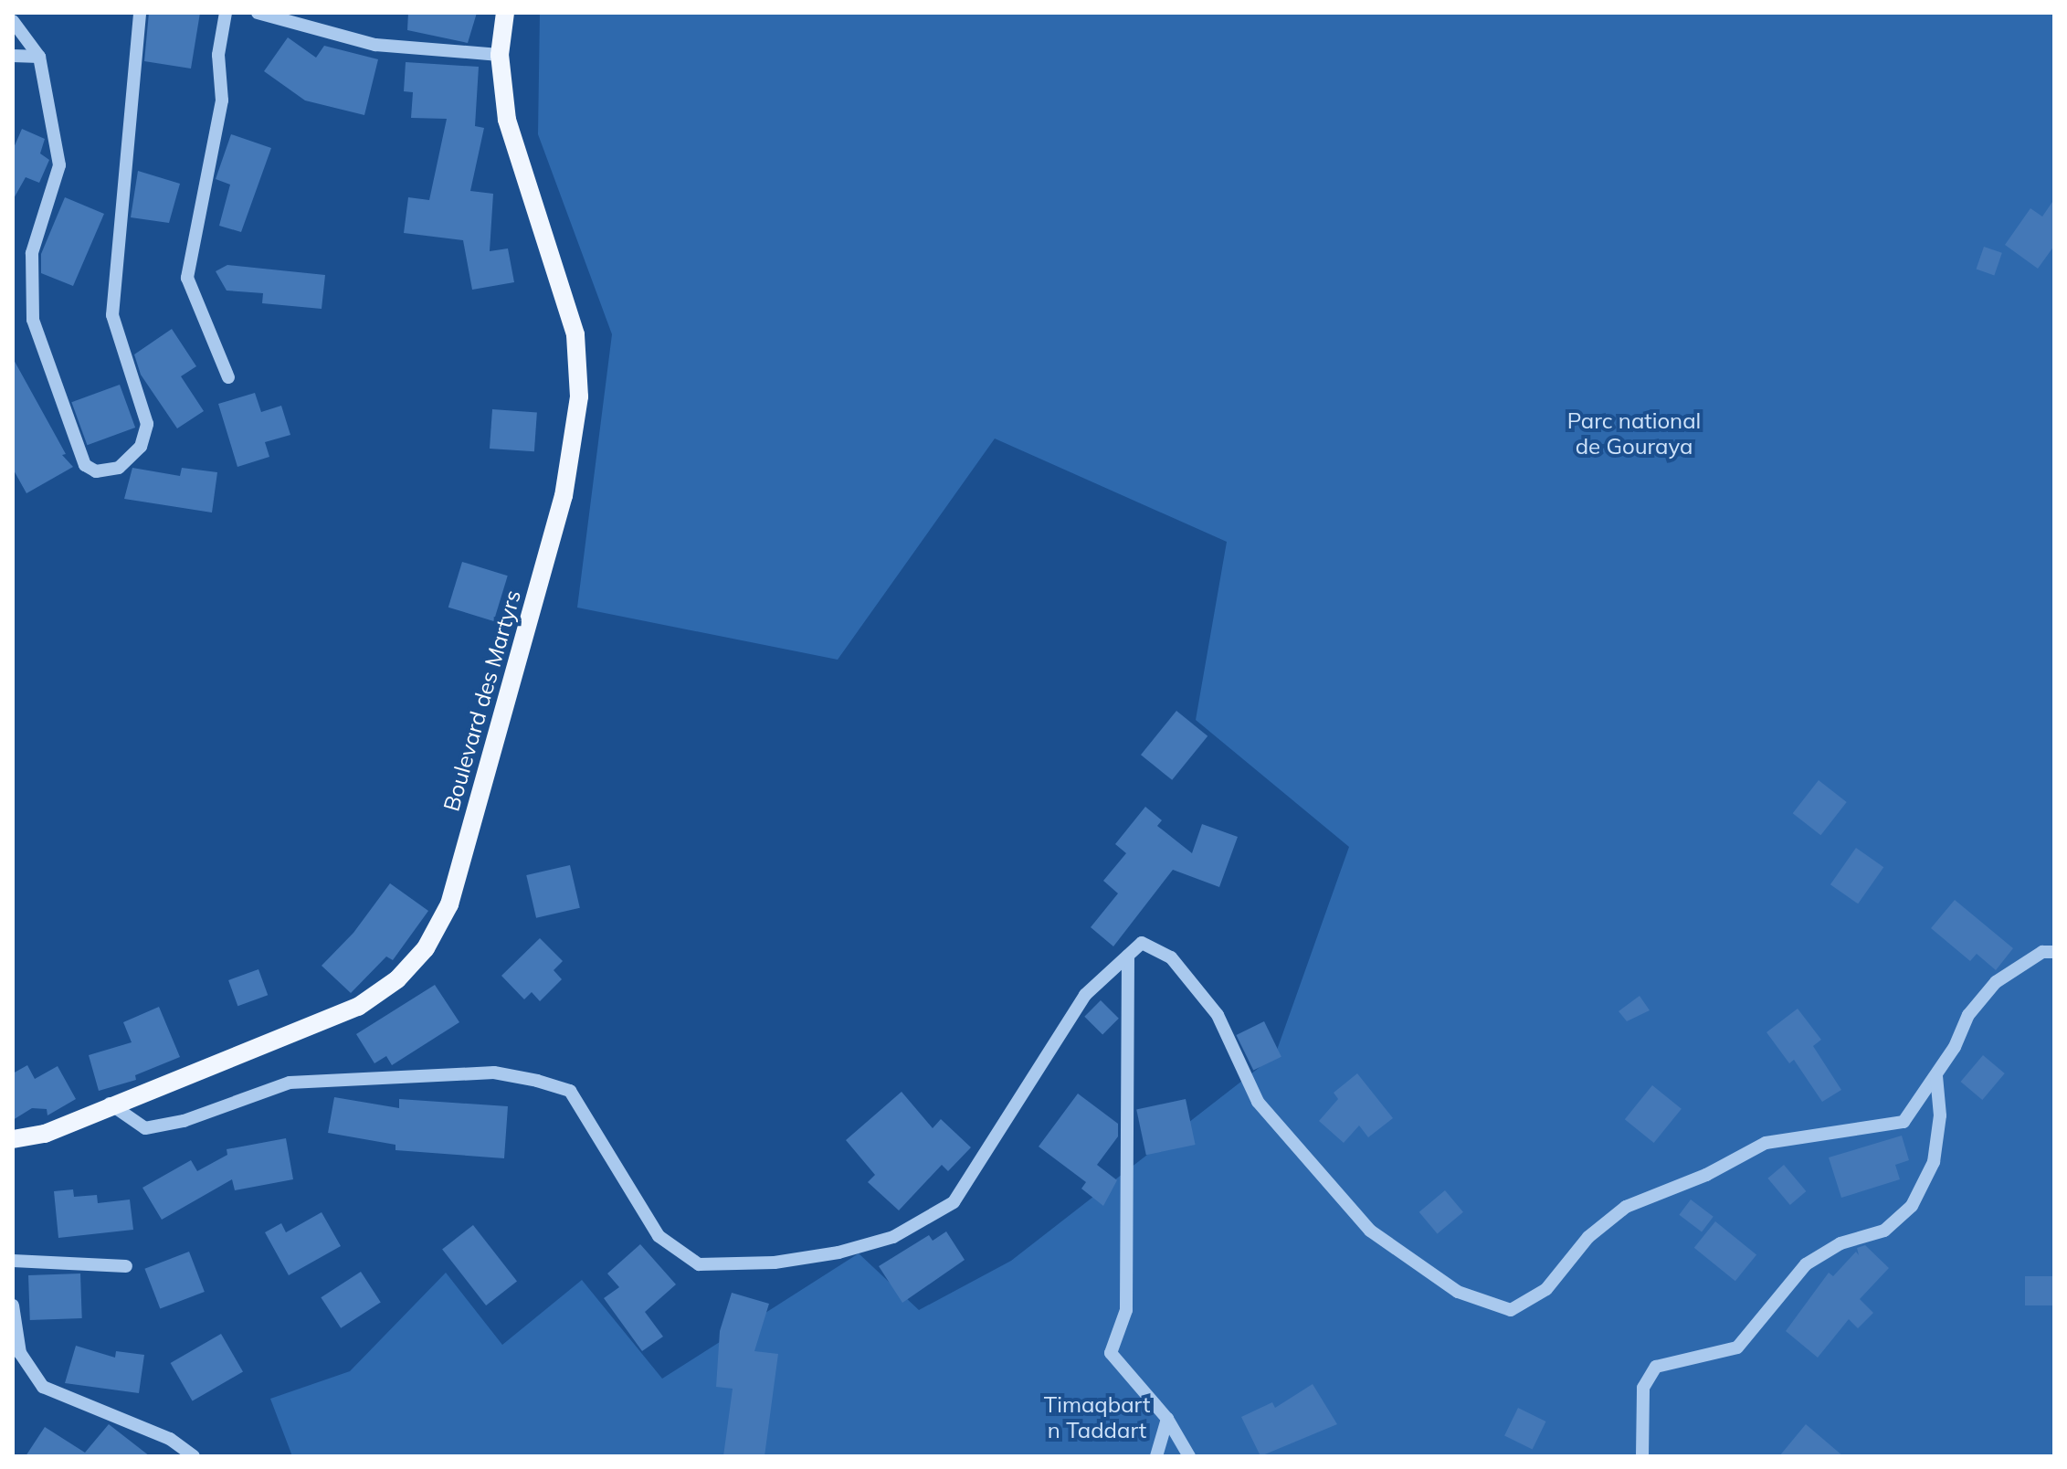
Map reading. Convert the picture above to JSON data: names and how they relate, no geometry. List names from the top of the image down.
{
  "streets": {
    "main road": ["Boulevard des Martyrs"]
  },
  "parks": ["Parc national de Gouraya", "Timaqbart n Taddart"]
}
